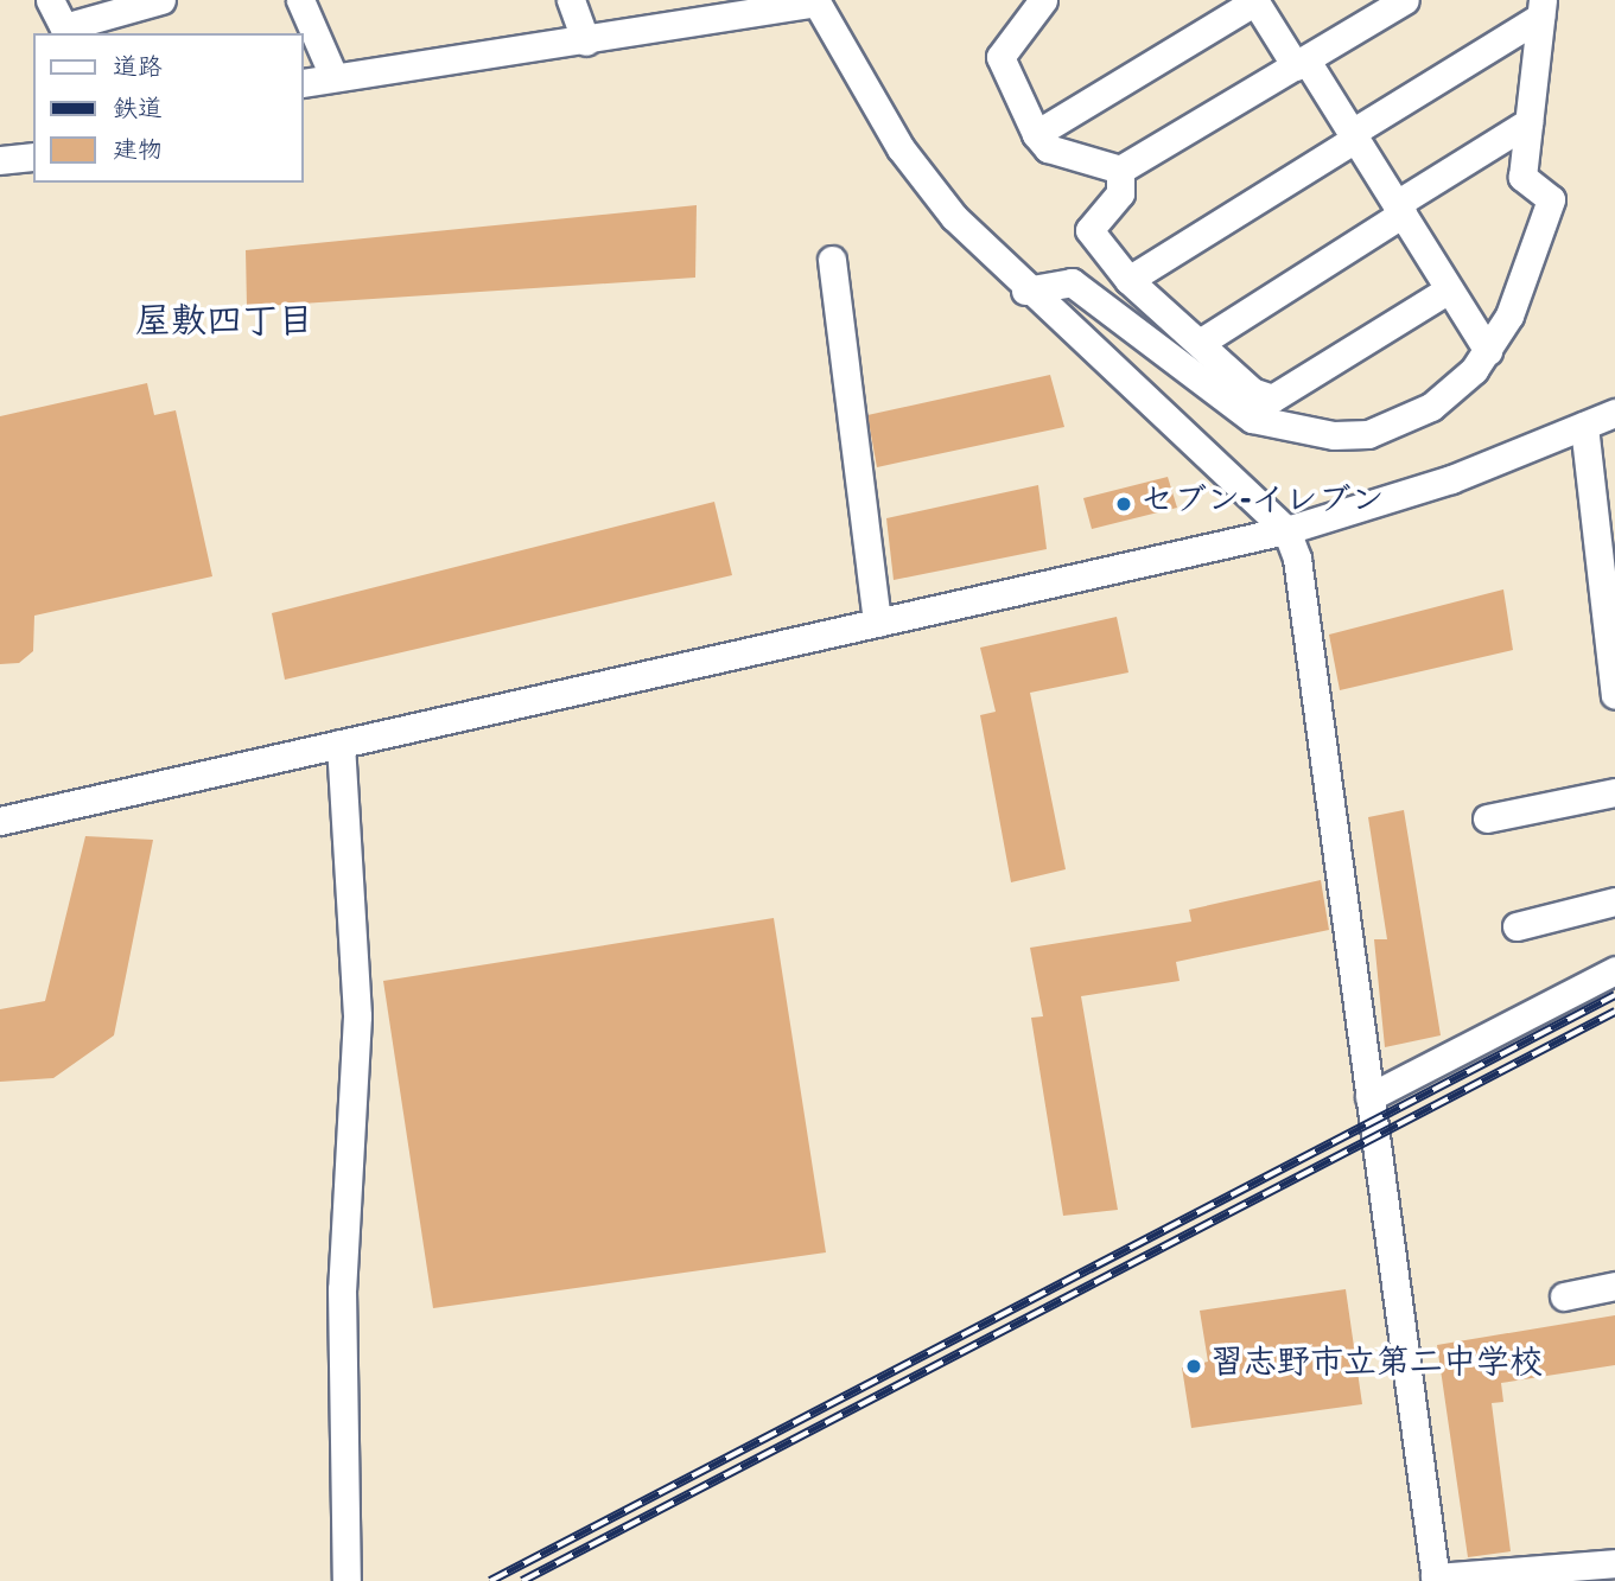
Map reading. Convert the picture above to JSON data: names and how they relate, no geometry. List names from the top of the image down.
{
  "districts": ["屋敷四丁目"],
  "places": ["セブン-イレブン", "習志野市立第二中学校"],
  "legend": ["道路", "鉄道", "建物"]
}
